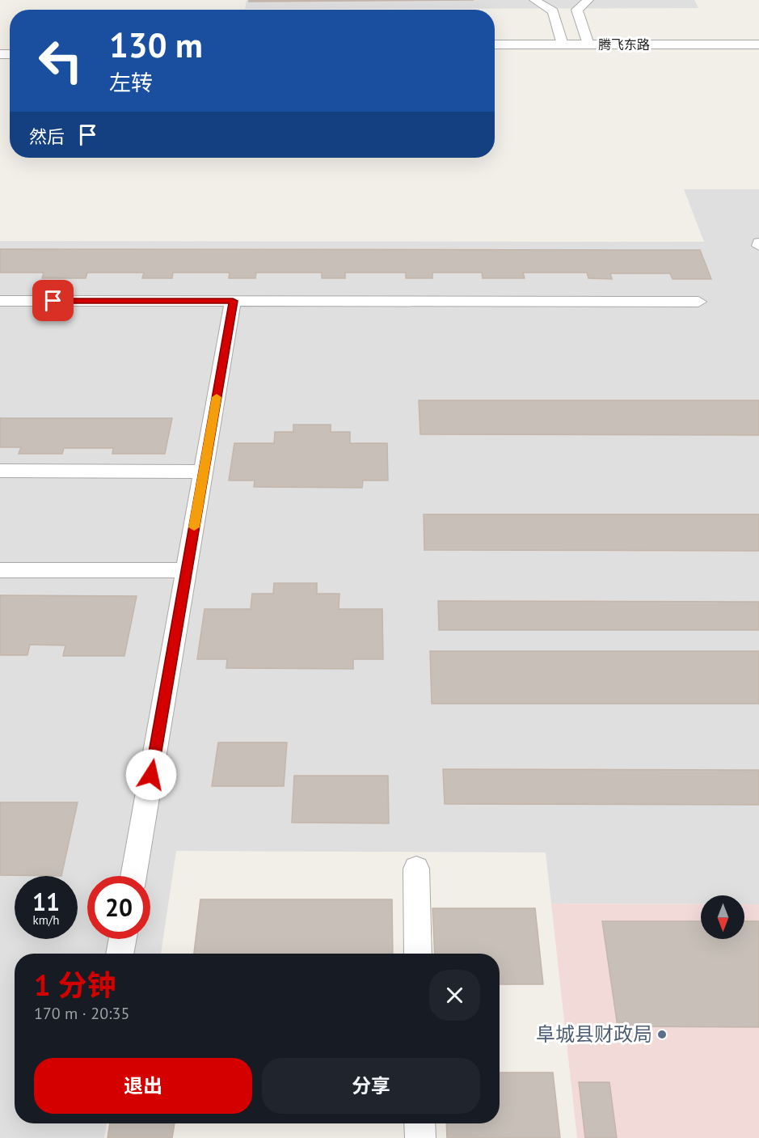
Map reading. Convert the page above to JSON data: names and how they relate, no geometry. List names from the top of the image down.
{
  "streets": {
    "street": ["腾飞东路"]
  },
  "places": ["阜城县财政局"],
  "north": "bottom",
  "page": {
    "turn": ["130 m", "左转"],
    "then": "然后",
    "speed": "11 km/h",
    "limit": "20",
    "heading": ["1 分钟", "170 m · 20:35"],
    "buttons": ["退出", "分享"]
  }
}
